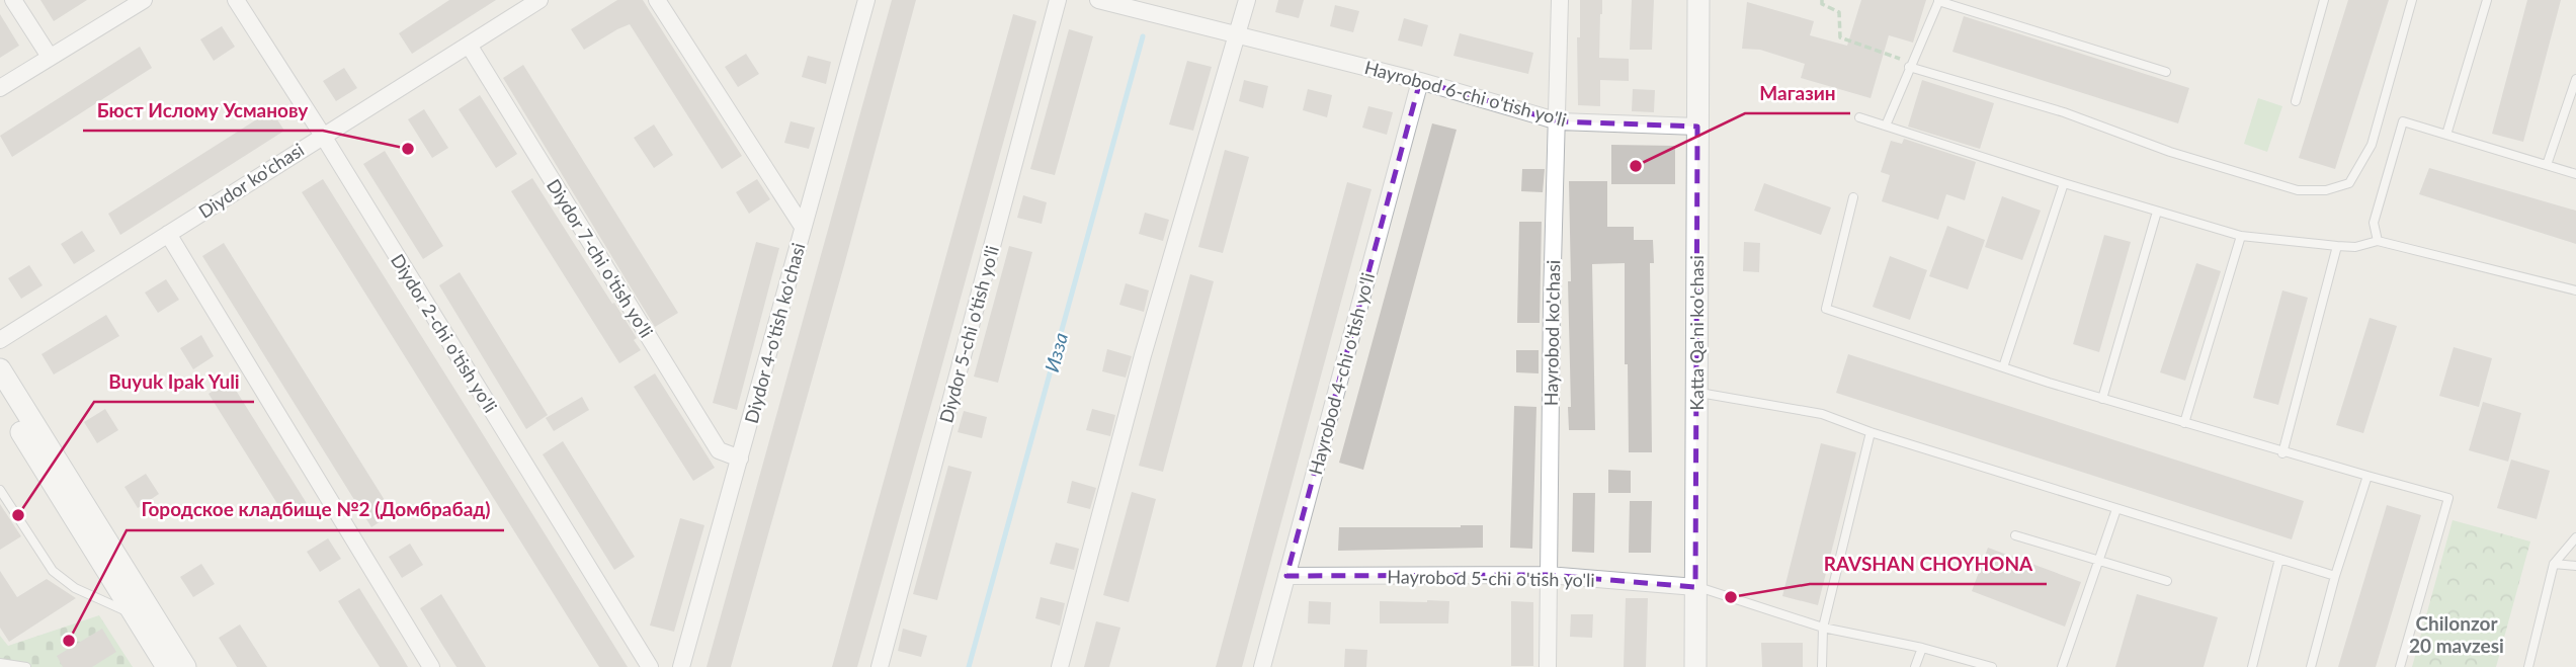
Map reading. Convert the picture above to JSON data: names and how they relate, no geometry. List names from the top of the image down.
{
  "streets": {
    "main road": ["Katta Qa'ni ko'chasi"],
    "street": [
      "Hayrobod 6-chi o'tish yo'li",
      "Diydor ko'chasi",
      "Diydor 7-chi o'tish yo'li",
      "Diydor 2-chi o'tish yo'li",
      "Diydor 4-o'tish ko'chasi",
      "Hayrobod ko'chasi",
      "Diydor 5-chi o'tish yo'li",
      "Hayrobod 4-chi o'tish yo'li",
      "Hayrobod 5-chi o'tish yo'li"
    ]
  },
  "crossings": [
    ["Hayrobod 6-chi o'tish yo'li", "Hayrobod ko'chasi"],
    ["Hayrobod 6-chi o'tish yo'li", "Katta Qa'ni ko'chasi"],
    ["Hayrobod 6-chi o'tish yo'li", "Hayrobod 4-chi o'tish yo'li"],
    ["Diydor ko'chasi", "Diydor 7-chi o'tish yo'li"],
    ["Diydor ko'chasi", "Diydor 2-chi o'tish yo'li"],
    ["Diydor 7-chi o'tish yo'li", "Diydor 4-o'tish ko'chasi"],
    ["Hayrobod ko'chasi", "Hayrobod 5-chi o'tish yo'li"],
    ["Katta Qa'ni ko'chasi", "Hayrobod 5-chi o'tish yo'li"],
    ["Hayrobod 4-chi o'tish yo'li", "Hayrobod 5-chi o'tish yo'li"]
  ],
  "districts": ["Chilonzor 20 mavzesi"],
  "water": ["Изза"],
  "places": [
    "Бюст Ислому Усманову",
    "Магазин",
    "Buyuk Ipak Yuli",
    "RAVSHAN CHOYHONA",
    "Городское кладбище №2 (Домбрабад)"
  ]
}
